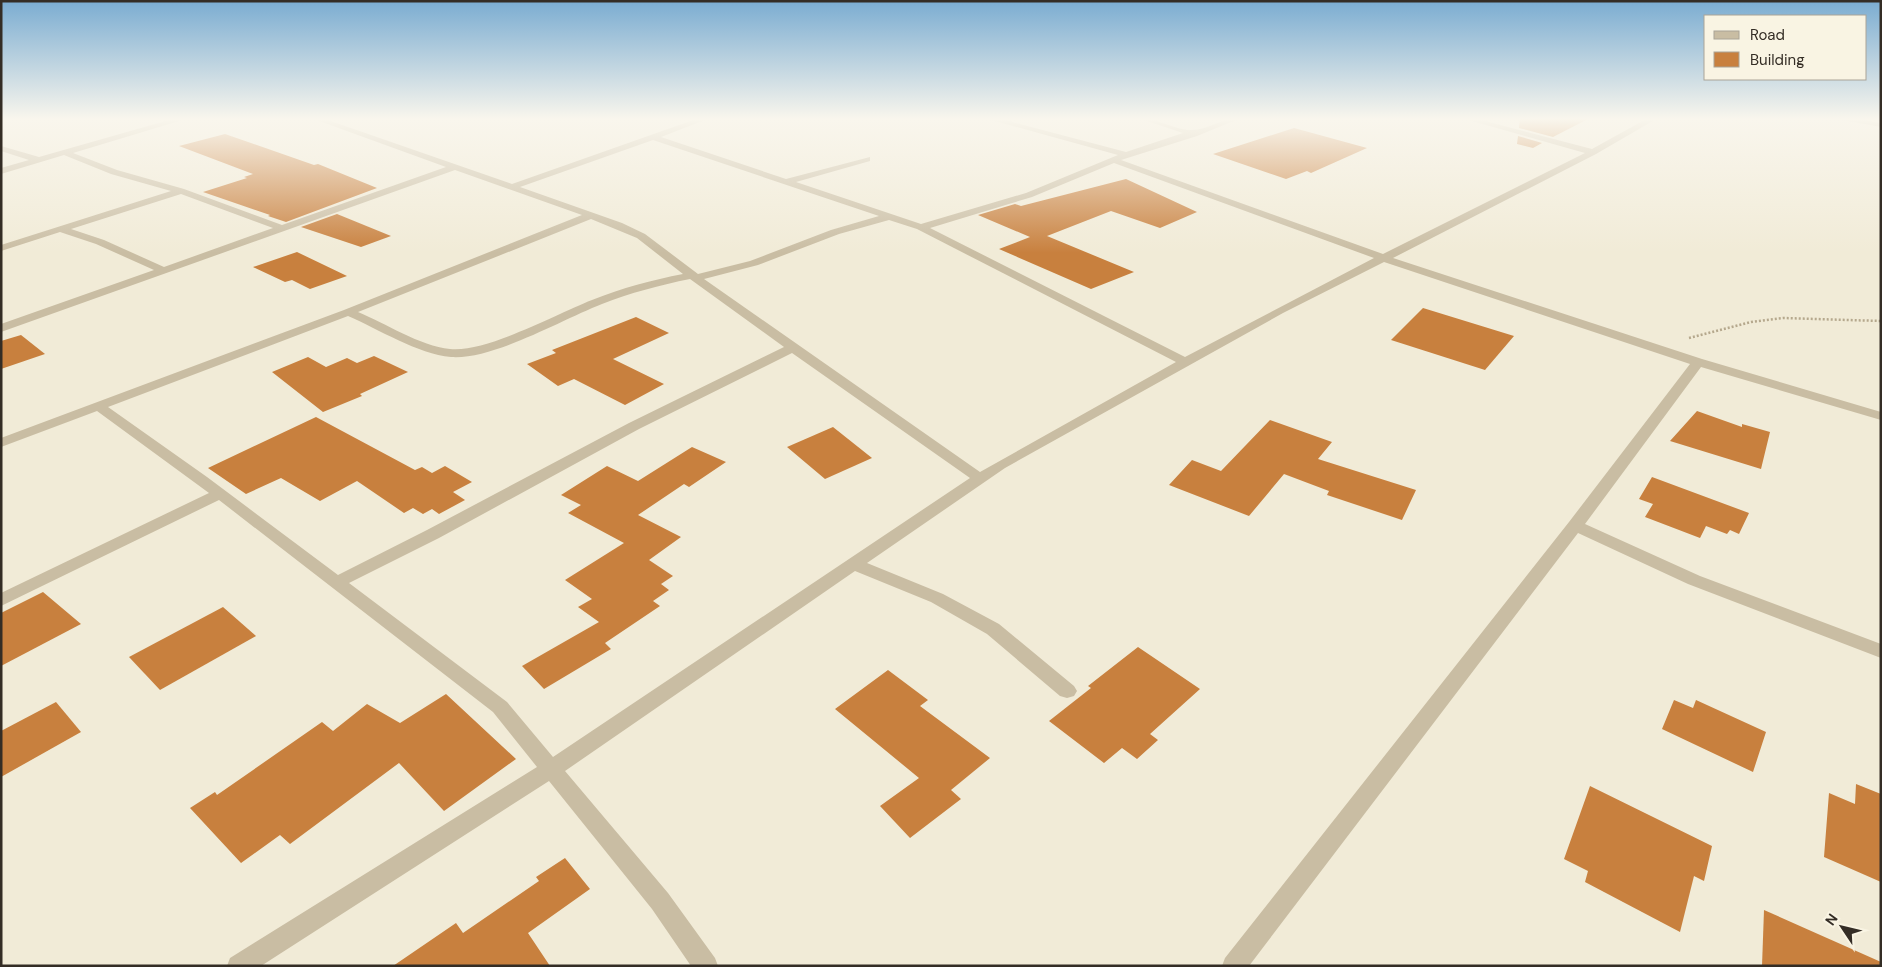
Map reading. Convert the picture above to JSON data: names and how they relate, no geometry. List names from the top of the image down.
{
  "legend": ["Road", "Building"],
  "north": "top left"
}
